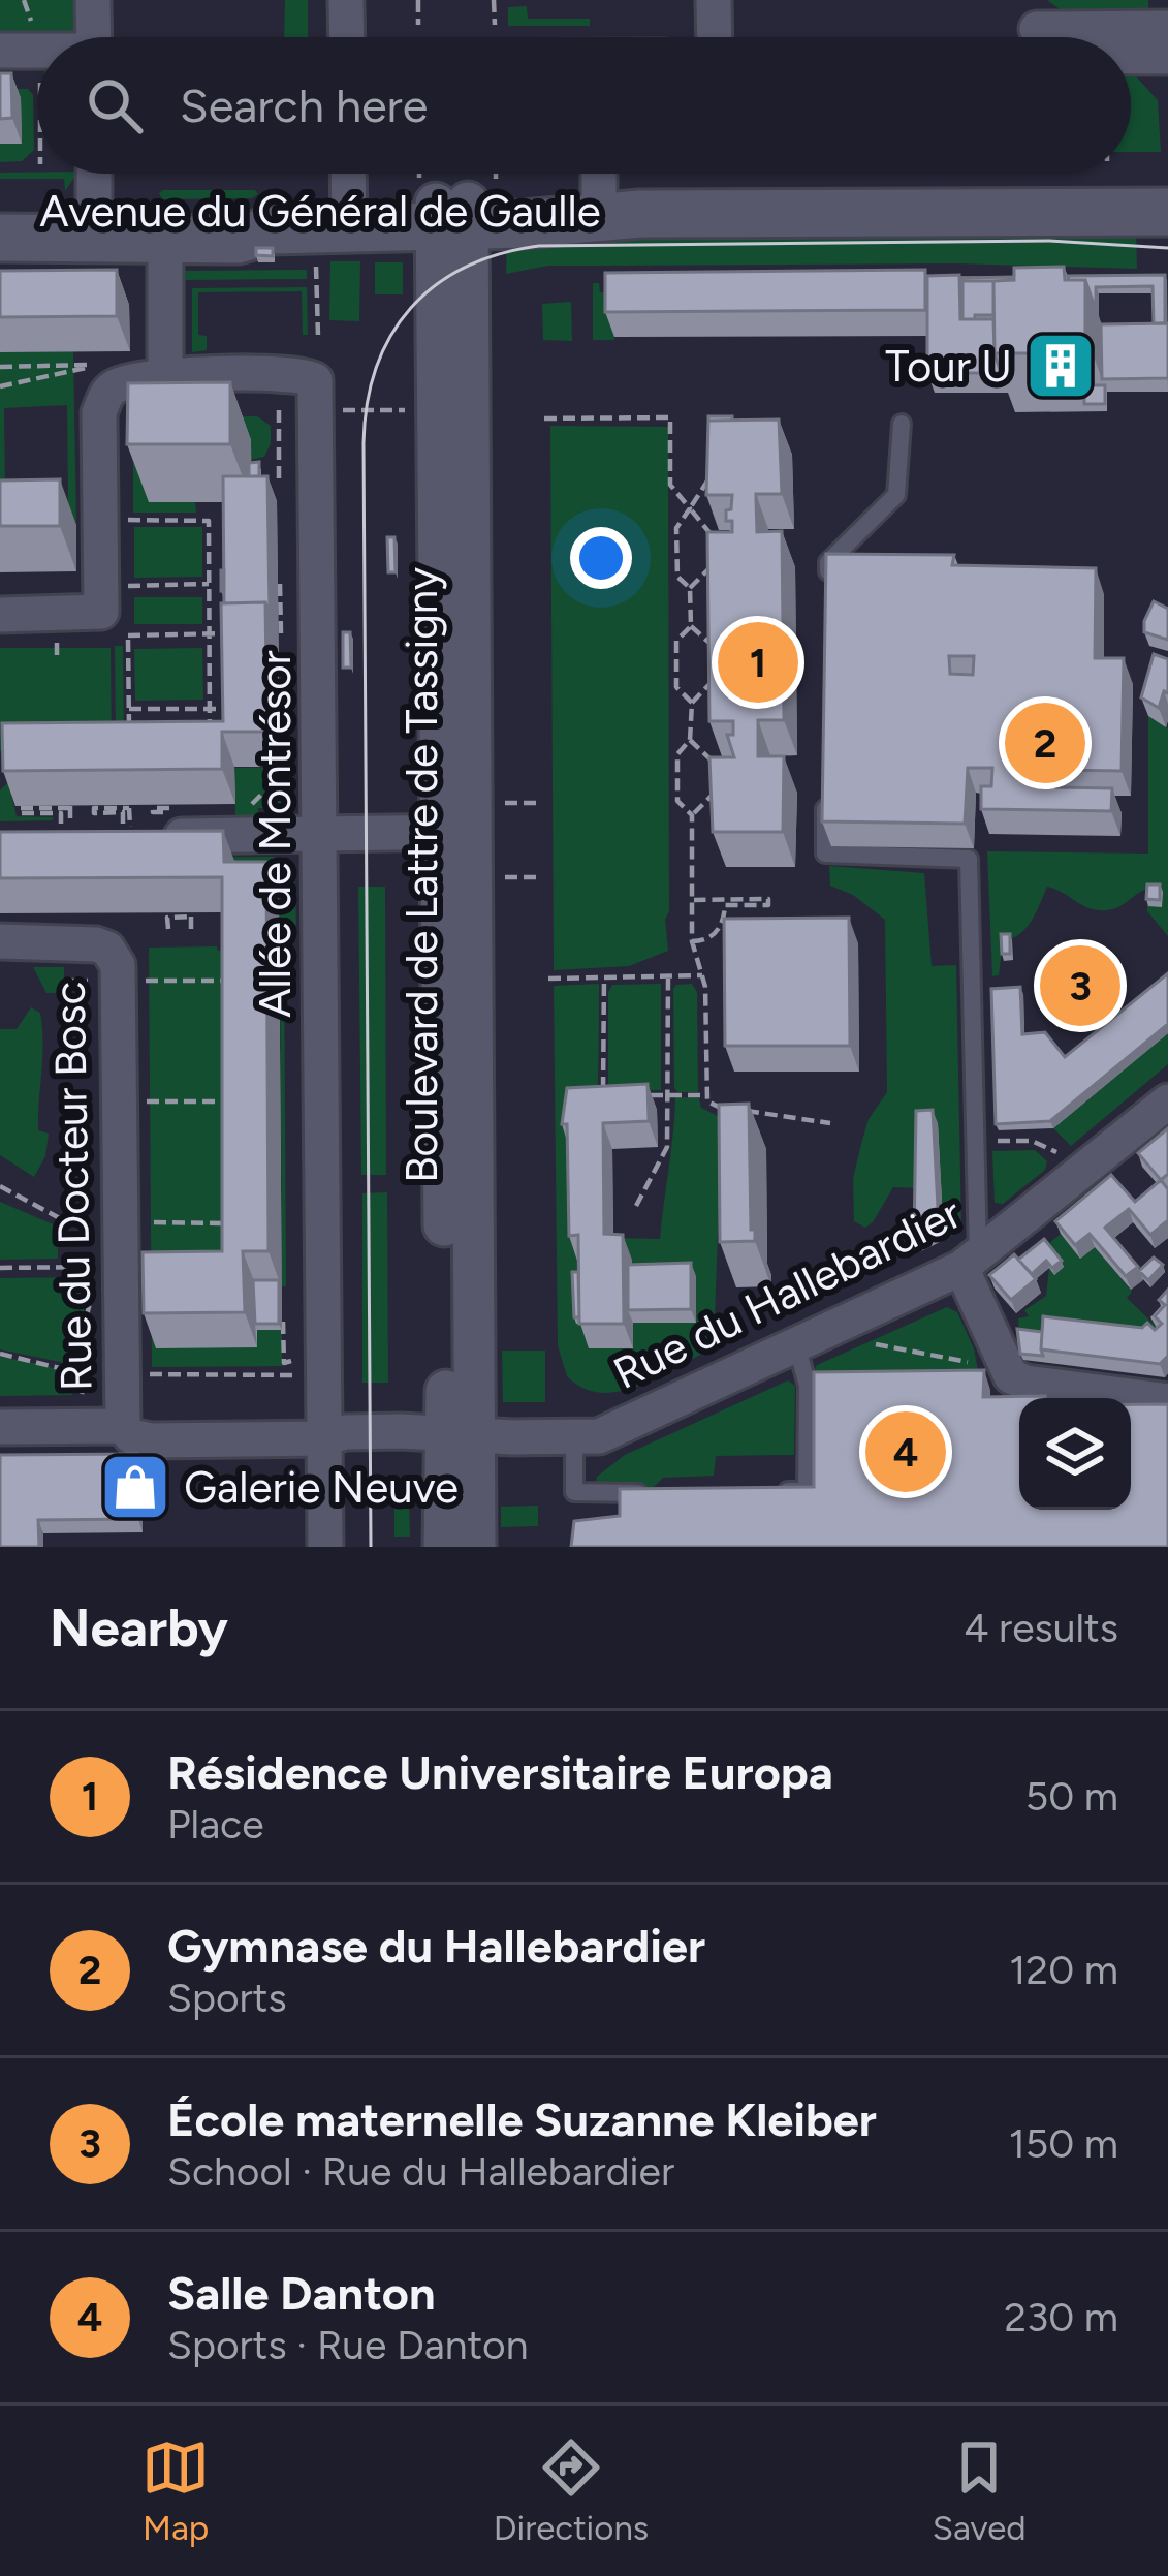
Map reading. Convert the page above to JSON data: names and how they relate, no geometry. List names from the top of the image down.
{
  "streets": {
    "main road": ["Avenue du Général de Gaulle"],
    "street": [
      "Allée de Montrésor",
      "Boulevard de Lattre de Tassigny",
      "Rue du Docteur Bosc",
      "Rue du Hallebardier"
    ]
  },
  "crossings": [
    ["Avenue du Général de Gaulle", "Boulevard de Lattre de Tassigny"],
    ["Allée de Montrésor", "Rue du Hallebardier"],
    ["Boulevard de Lattre de Tassigny", "Rue du Hallebardier"],
    ["Rue du Docteur Bosc", "Rue du Hallebardier"]
  ],
  "places": {
    "building": ["Tour U"],
    "shop": ["Galerie Neuve"]
  },
  "page": {
    "search": "Search here",
    "pins": [
      "1",
      "2",
      "3",
      "4"
    ],
    "heading": ["Nearby", "4 results"],
    "list": [
      {
        "mark": "1",
        "name": "Résidence Universitaire Europa",
        "note": "Place",
        "value": "50 m"
      },
      {
        "mark": "2",
        "name": "Gymnase du Hallebardier",
        "note": "Sports",
        "value": "120 m"
      },
      {
        "mark": "3",
        "name": "École maternelle Suzanne Kleiber",
        "note": "School · Rue du Hallebardier",
        "value": "150 m"
      },
      {
        "mark": "4",
        "name": "Salle Danton",
        "note": "Sports · Rue Danton",
        "value": "230 m"
      }
    ],
    "nav": ["Map", "Directions", "Saved"]
  }
}
